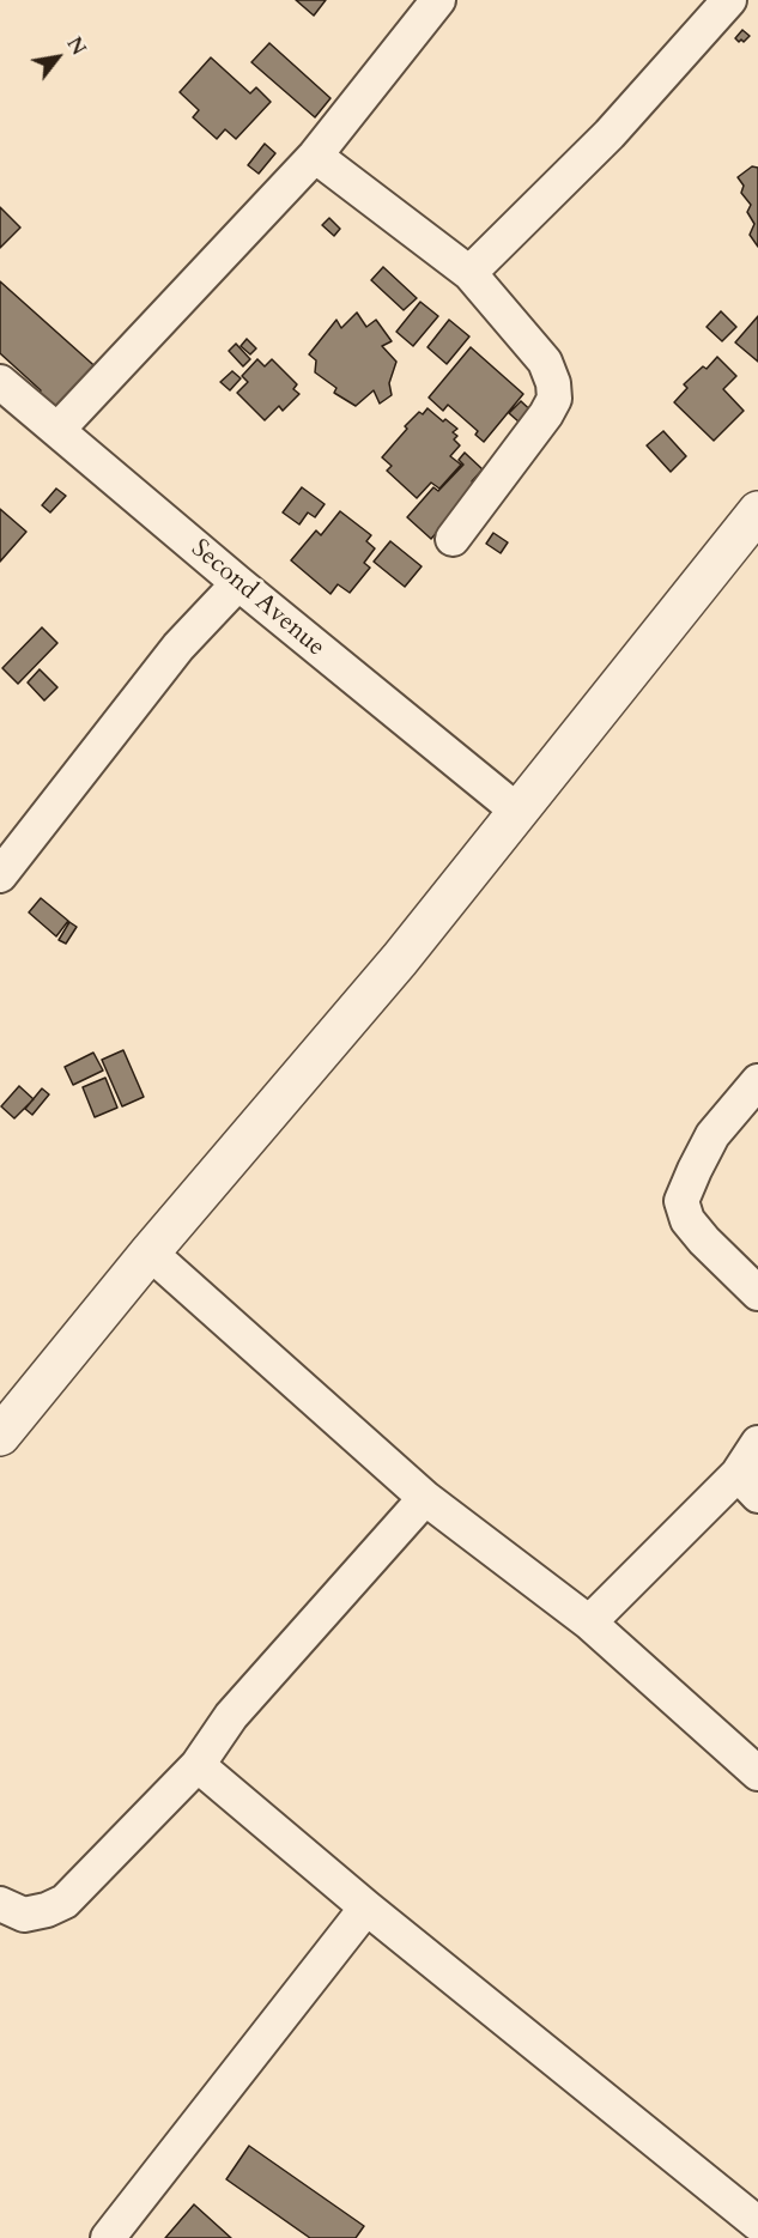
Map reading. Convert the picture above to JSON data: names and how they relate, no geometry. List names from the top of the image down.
{
  "streets": {
    "street": ["Second Avenue"]
  },
  "north": "top right"
}
